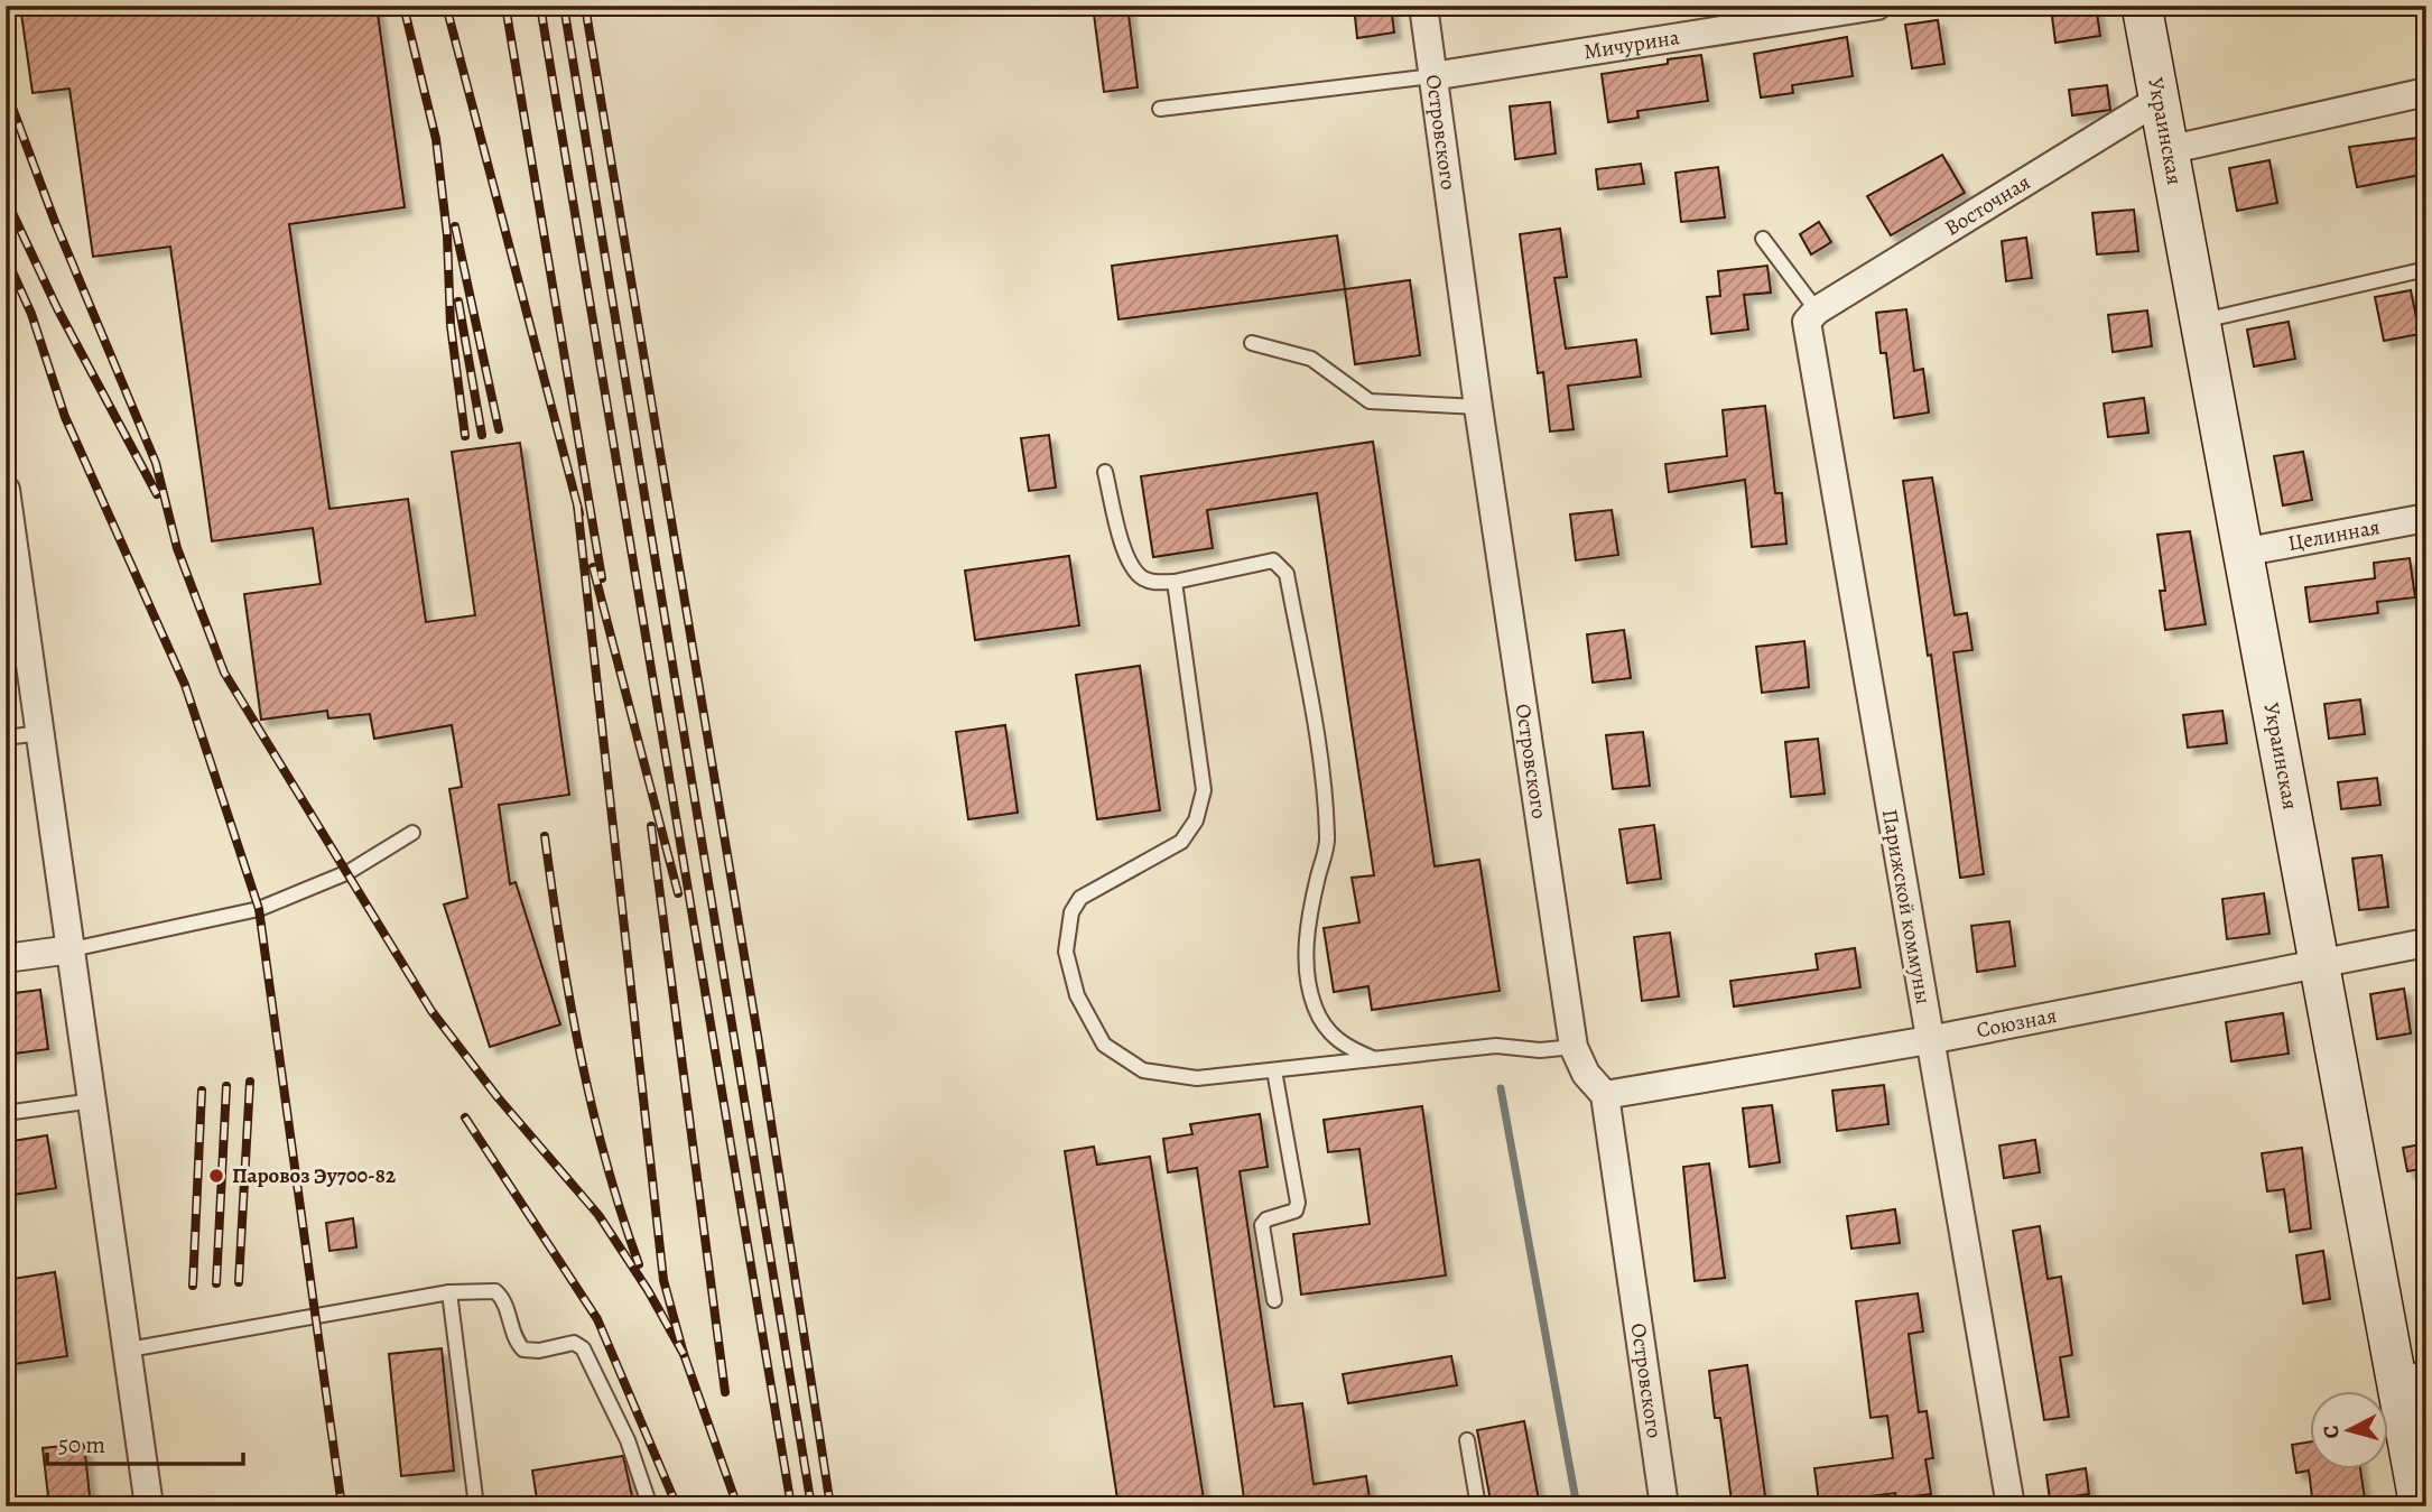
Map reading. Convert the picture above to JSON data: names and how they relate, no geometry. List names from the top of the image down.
{
  "streets": {
    "street": [
      "Мичурина",
      "Украинская",
      "Островского",
      "Восточная",
      "Целинная",
      "Парижской коммуны",
      "Союзная"
    ]
  },
  "crossings": [
    ["Мичурина", "Островского"],
    ["Украинская", "Восточная"],
    ["Украинская", "Целинная"],
    ["Украинская", "Союзная"],
    ["Островского", "Союзная"],
    ["Восточная", "Парижской коммуны"],
    ["Парижской коммуны", "Союзная"]
  ],
  "places": ["Паровоз Эу700-82"],
  "scale_bar": "50 m",
  "north": "left"
}
